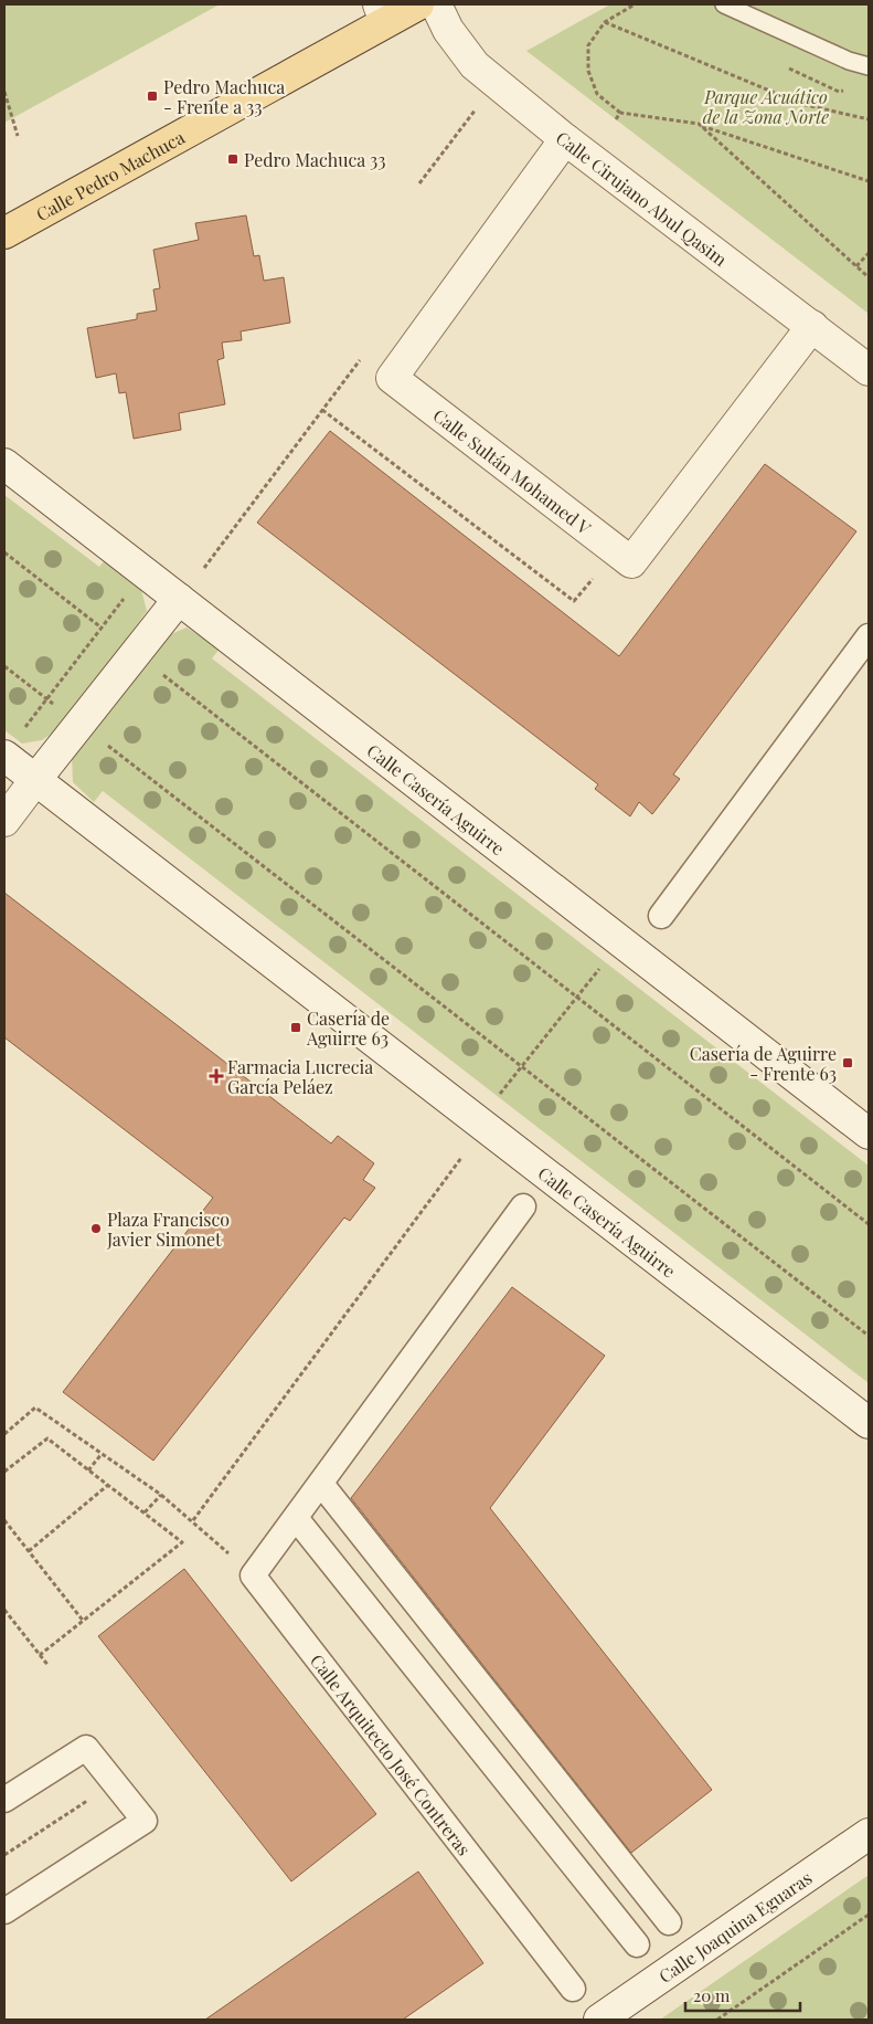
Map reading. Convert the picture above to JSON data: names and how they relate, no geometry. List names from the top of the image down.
{
  "streets": {
    "main road": [
      "Calle Pedro Machuca",
      "Calle Cirujano Abul Qasim",
      "Calle Sultán Mohamed V",
      "Calle Casería Aguirre",
      "Calle Joaquina Eguaras"
    ],
    "street": ["Calle Arquitecto José Contreras"]
  },
  "crossings": [
    ["Calle Cirujano Abul Qasim", "Calle Sultán Mohamed V"]
  ],
  "parks": ["Parque Acuático de la Zona Norte"],
  "places": {
    "transit": [
      "Pedro Machuca - Frente a 33",
      "Pedro Machuca 33",
      "Casería de Aguirre 63",
      "Casería de Aguirre - Frente 63"
    ],
    "health": ["Farmacia Lucrecia García Peláez"],
    "other": ["Plaza Francisco Javier Simonet"]
  },
  "scale_bar": "20 m"
}
